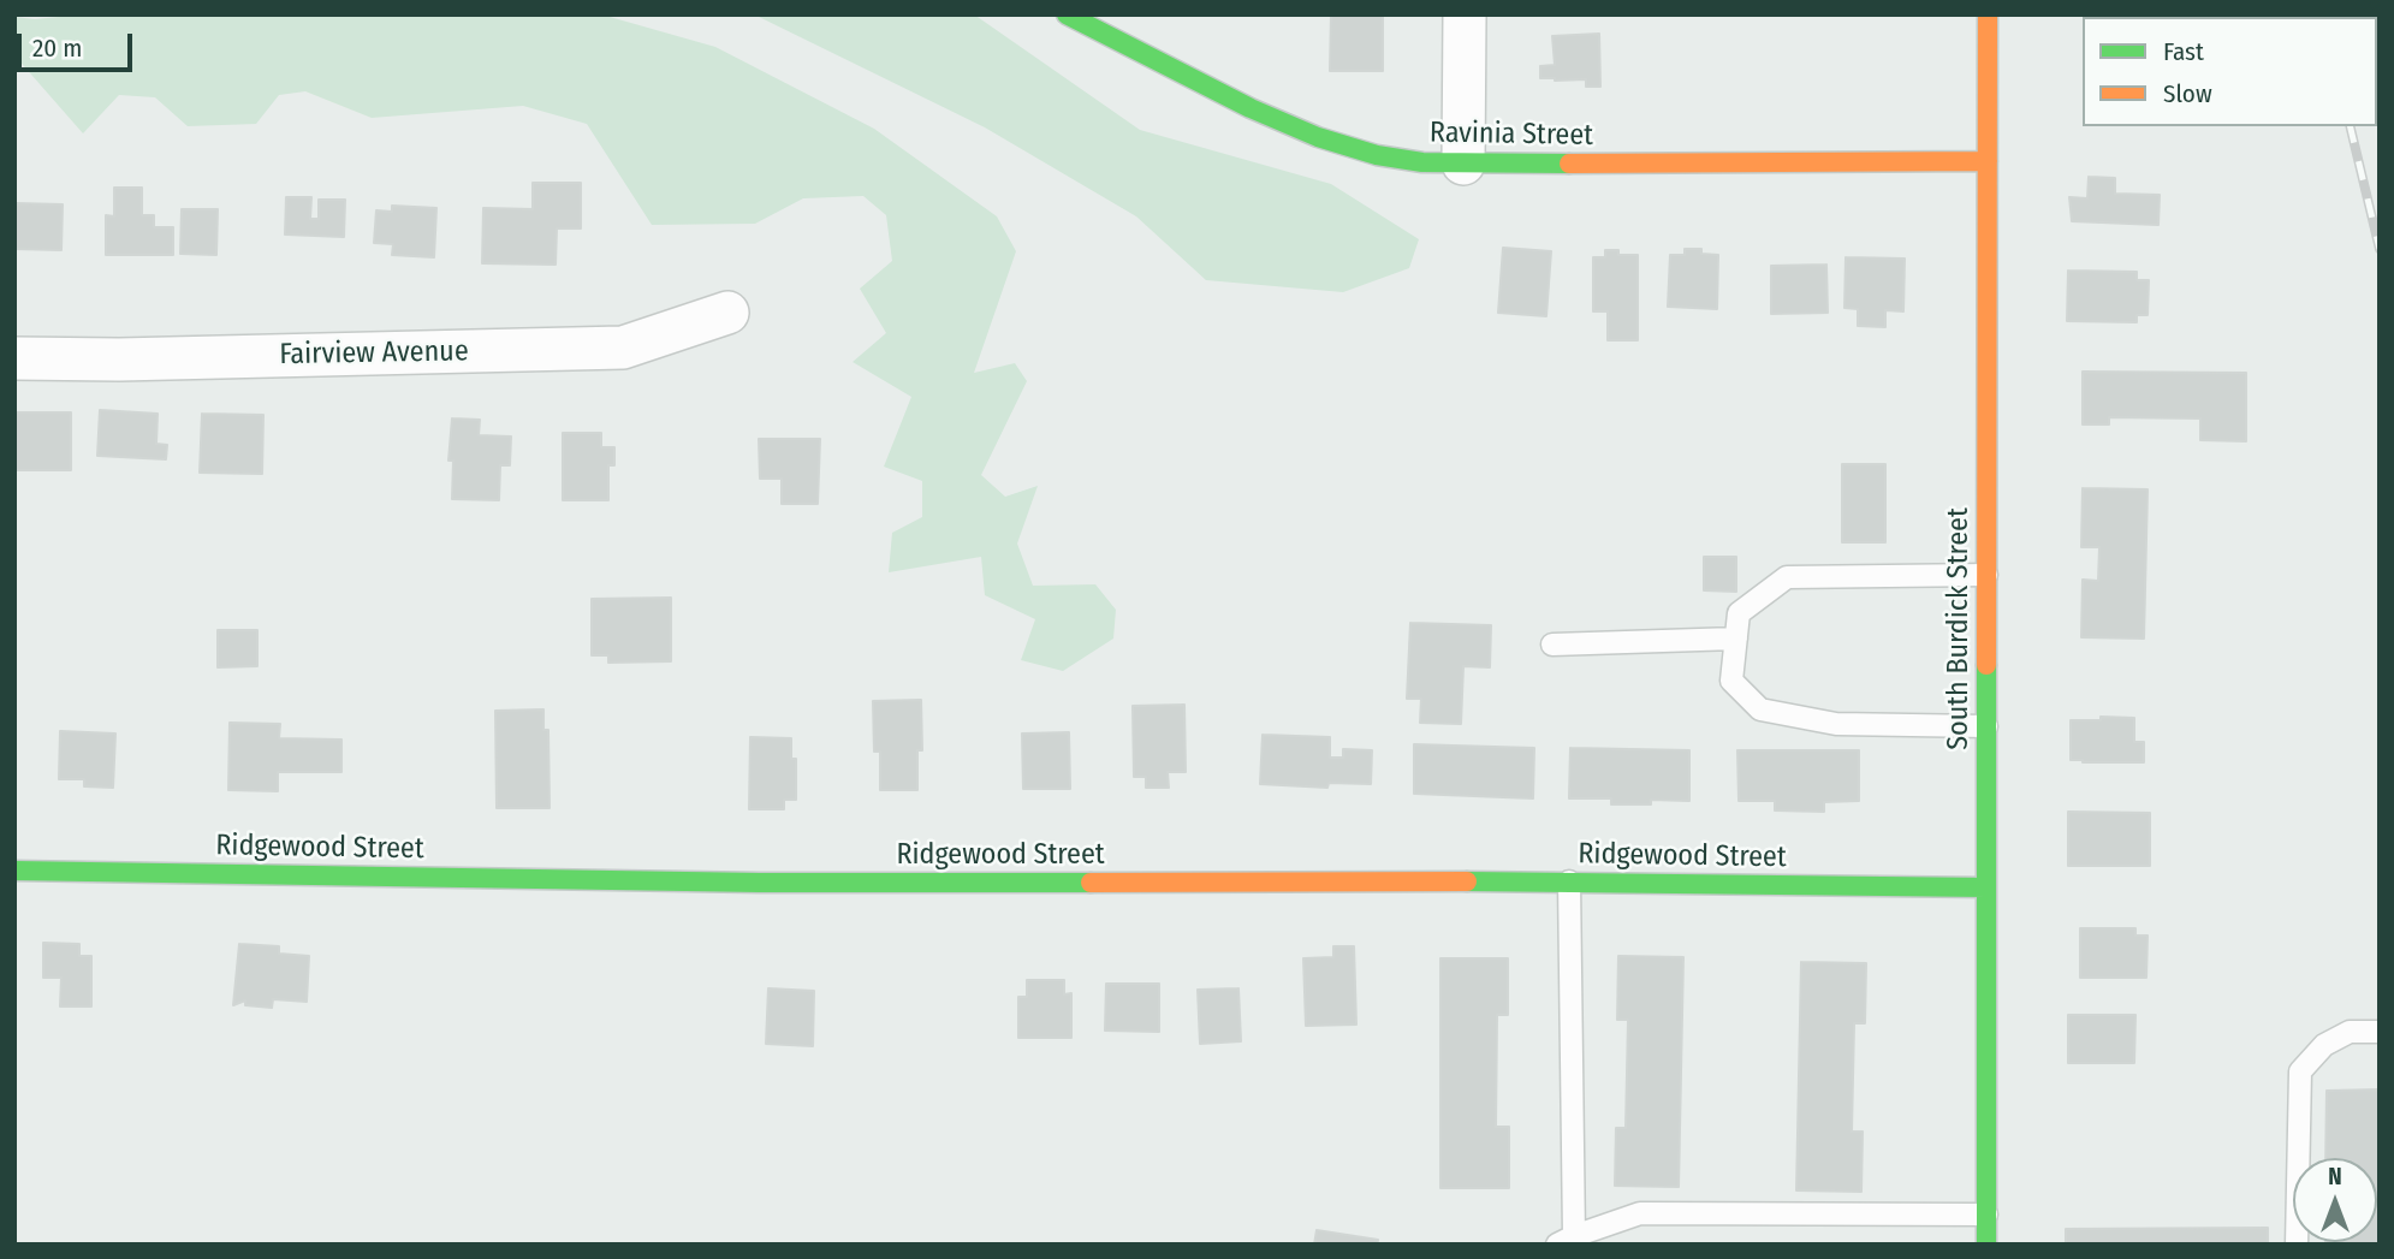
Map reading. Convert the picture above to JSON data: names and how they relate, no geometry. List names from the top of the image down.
{
  "streets": {
    "street": [
      "Ravinia Street",
      "Fairview Avenue",
      "South Burdick Street",
      "Ridgewood Street"
    ]
  },
  "crossings": [
    ["Ravinia Street", "South Burdick Street"],
    ["South Burdick Street", "Ridgewood Street"]
  ],
  "legend": ["Fast", "Slow"],
  "scale_bar": "20 m",
  "north": "top"
}
